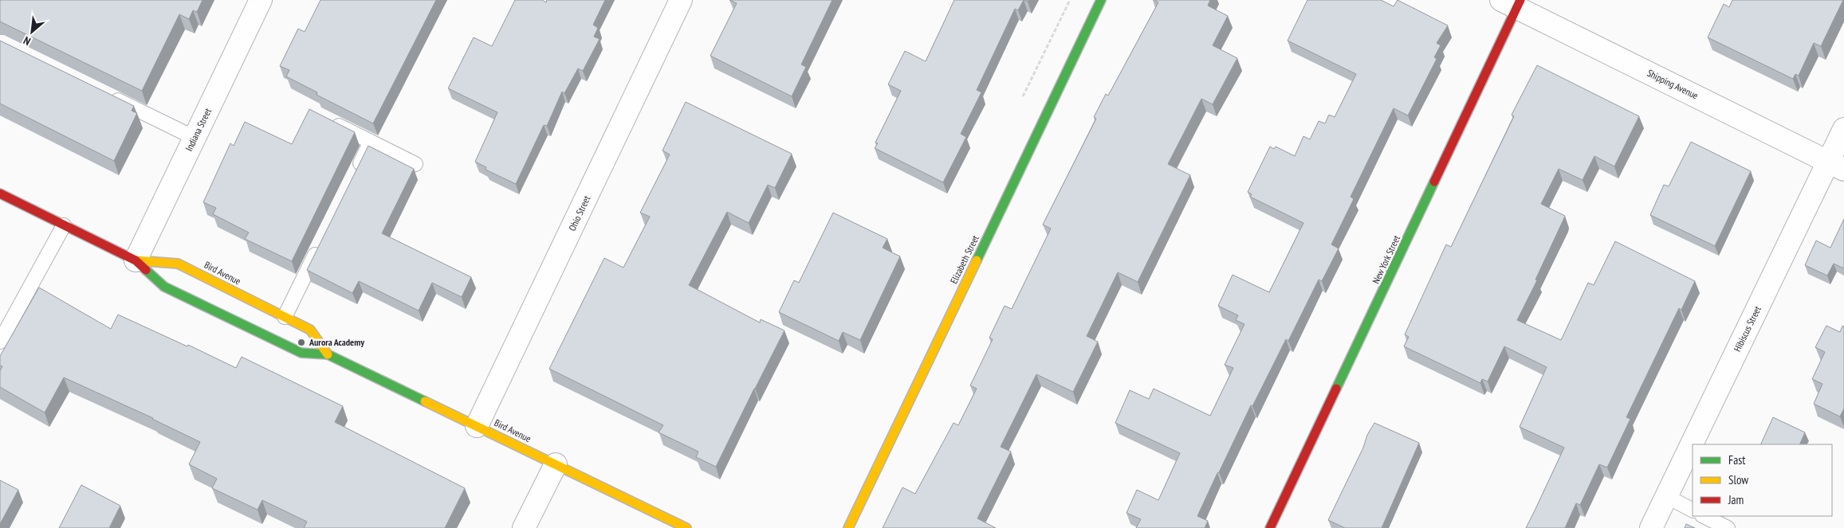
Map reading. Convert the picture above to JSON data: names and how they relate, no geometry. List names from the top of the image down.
{
  "streets": {
    "street": [
      "Shipping Avenue",
      "Indiana Street",
      "Ohio Street",
      "Elizabeth Street",
      "New York Street",
      "Bird Avenue",
      "Hibiscus Street"
    ]
  },
  "crossings": [
    ["Shipping Avenue", "New York Street"],
    ["Shipping Avenue", "Hibiscus Street"],
    ["Indiana Street", "Bird Avenue"],
    ["Ohio Street", "Bird Avenue"]
  ],
  "places": ["Aurora Academy"],
  "legend": ["Fast", "Slow", "Jam"],
  "north": "bottom left"
}
